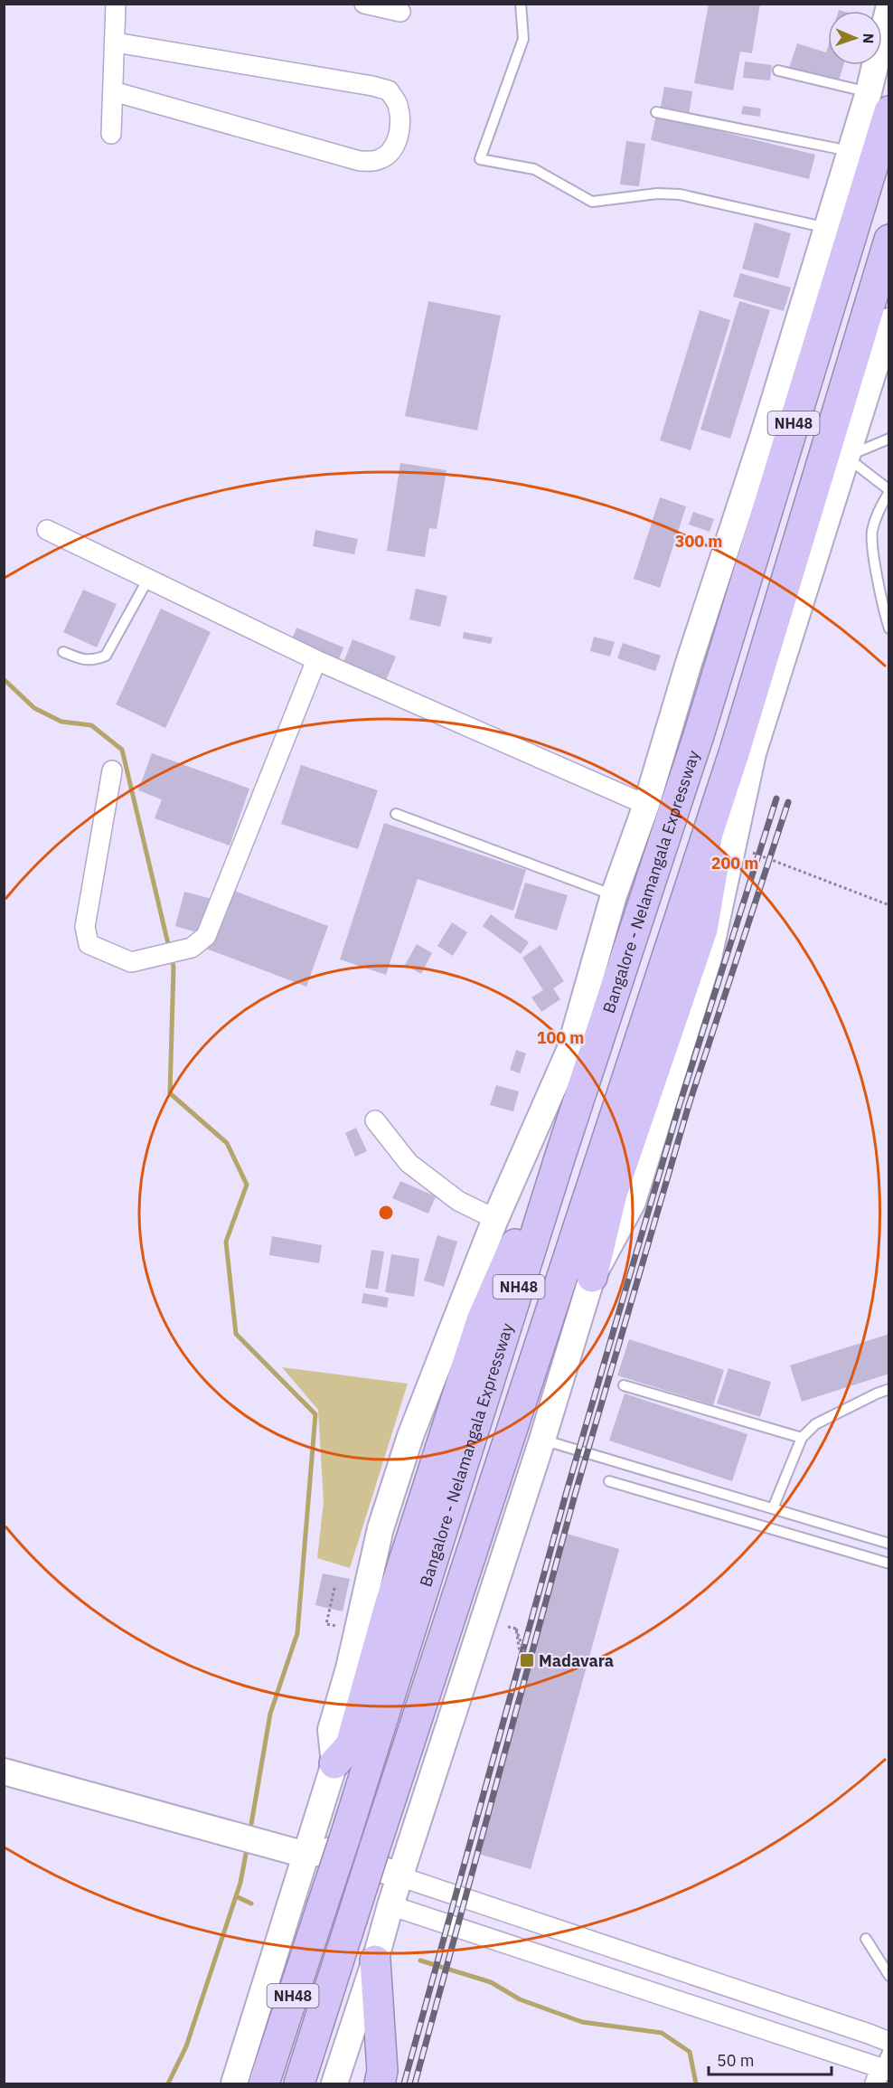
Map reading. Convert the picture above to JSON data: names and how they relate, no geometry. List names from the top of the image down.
{
  "streets": {
    "highway": ["NH48", "Bangalore - Nelamangala Expressway"]
  },
  "places": {
    "transit": ["Madavara"]
  },
  "scale_bar": "50 m",
  "north": "right",
  "rings": ["300 m", "200 m", "100 m"]
}
